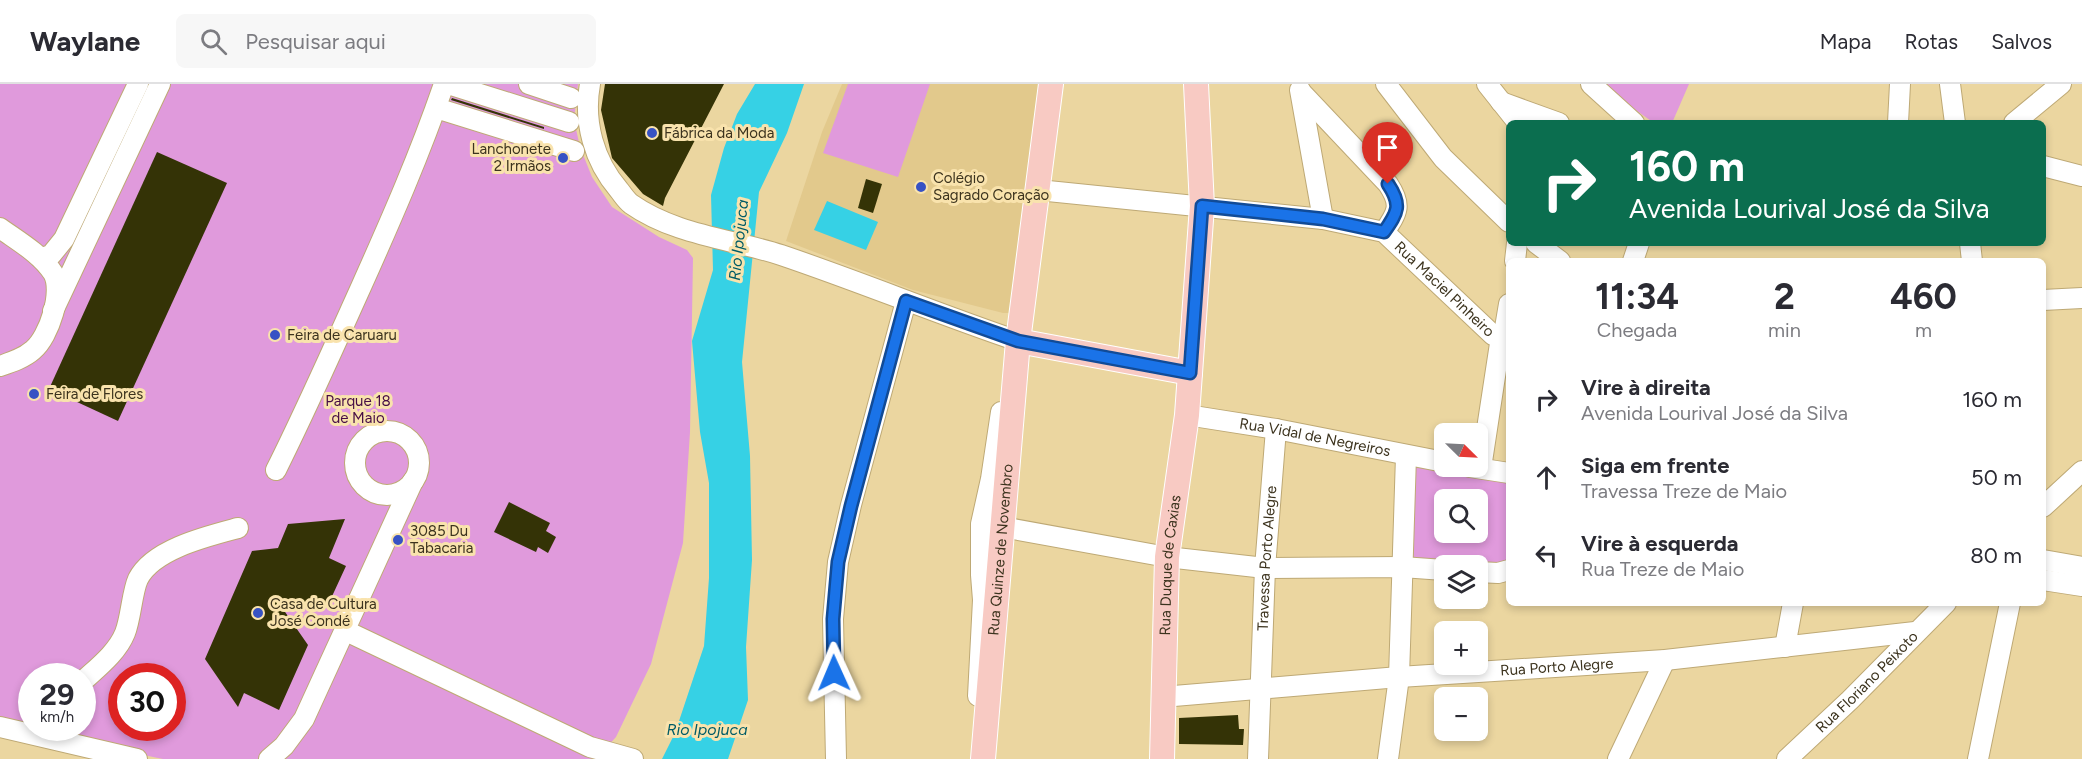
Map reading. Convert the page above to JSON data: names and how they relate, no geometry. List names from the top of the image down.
{
  "streets": {
    "main road": ["Rua Quinze de Novembro", "Rua Duque de Caxias"],
    "street": [
      "Rua Maciel Pinheiro",
      "Rua Vidal de Negreiros",
      "Travessa Porto Alegre",
      "Rua Porto Alegre",
      "Rua Floriano Peixoto"
    ]
  },
  "crossings": [
    ["Rua Maciel Pinheiro", "Rua Quinze de Novembro"],
    ["Rua Maciel Pinheiro", "Rua Duque de Caxias"],
    ["Rua Vidal de Negreiros", "Travessa Porto Alegre"],
    ["Rua Vidal de Negreiros", "Rua Duque de Caxias"],
    ["Travessa Porto Alegre", "Rua Porto Alegre"],
    ["Rua Duque de Caxias", "Rua Porto Alegre"],
    ["Rua Porto Alegre", "Rua Floriano Peixoto"]
  ],
  "water": ["Rio Ipojuca"],
  "parks": ["Parque 18 de Maio"],
  "places": [
    "Fábrica da Moda",
    "Lanchonete 2 Irmãos",
    "Colégio Sagrado Coração",
    "Feira de Caruaru",
    "Feira de Flores",
    "3085 Du Tabacaria",
    "Casa de Cultura José Condé"
  ],
  "north": "bottom right",
  "page": {
    "header": "Waylane",
    "search": "Pesquisar aqui",
    "nav": ["Mapa", "Rotas", "Salvos"],
    "turn": ["160 m", "Avenida Lourival José da Silva"],
    "eta": [
      "11:34",
      "Chegada",
      "2",
      "min",
      "460",
      "m"
    ],
    "list": [
      {
        "name": "Vire à direita",
        "note": "Avenida Lourival José da Silva",
        "value": "160 m"
      },
      {
        "name": "Siga em frente",
        "note": "Travessa Treze de Maio",
        "value": "50 m"
      },
      {
        "name": "Vire à esquerda",
        "note": "Rua Treze de Maio",
        "value": "80 m"
      }
    ],
    "map_buttons": ["+", "−"],
    "speed": "29 km/h",
    "limit": "30"
  }
}
